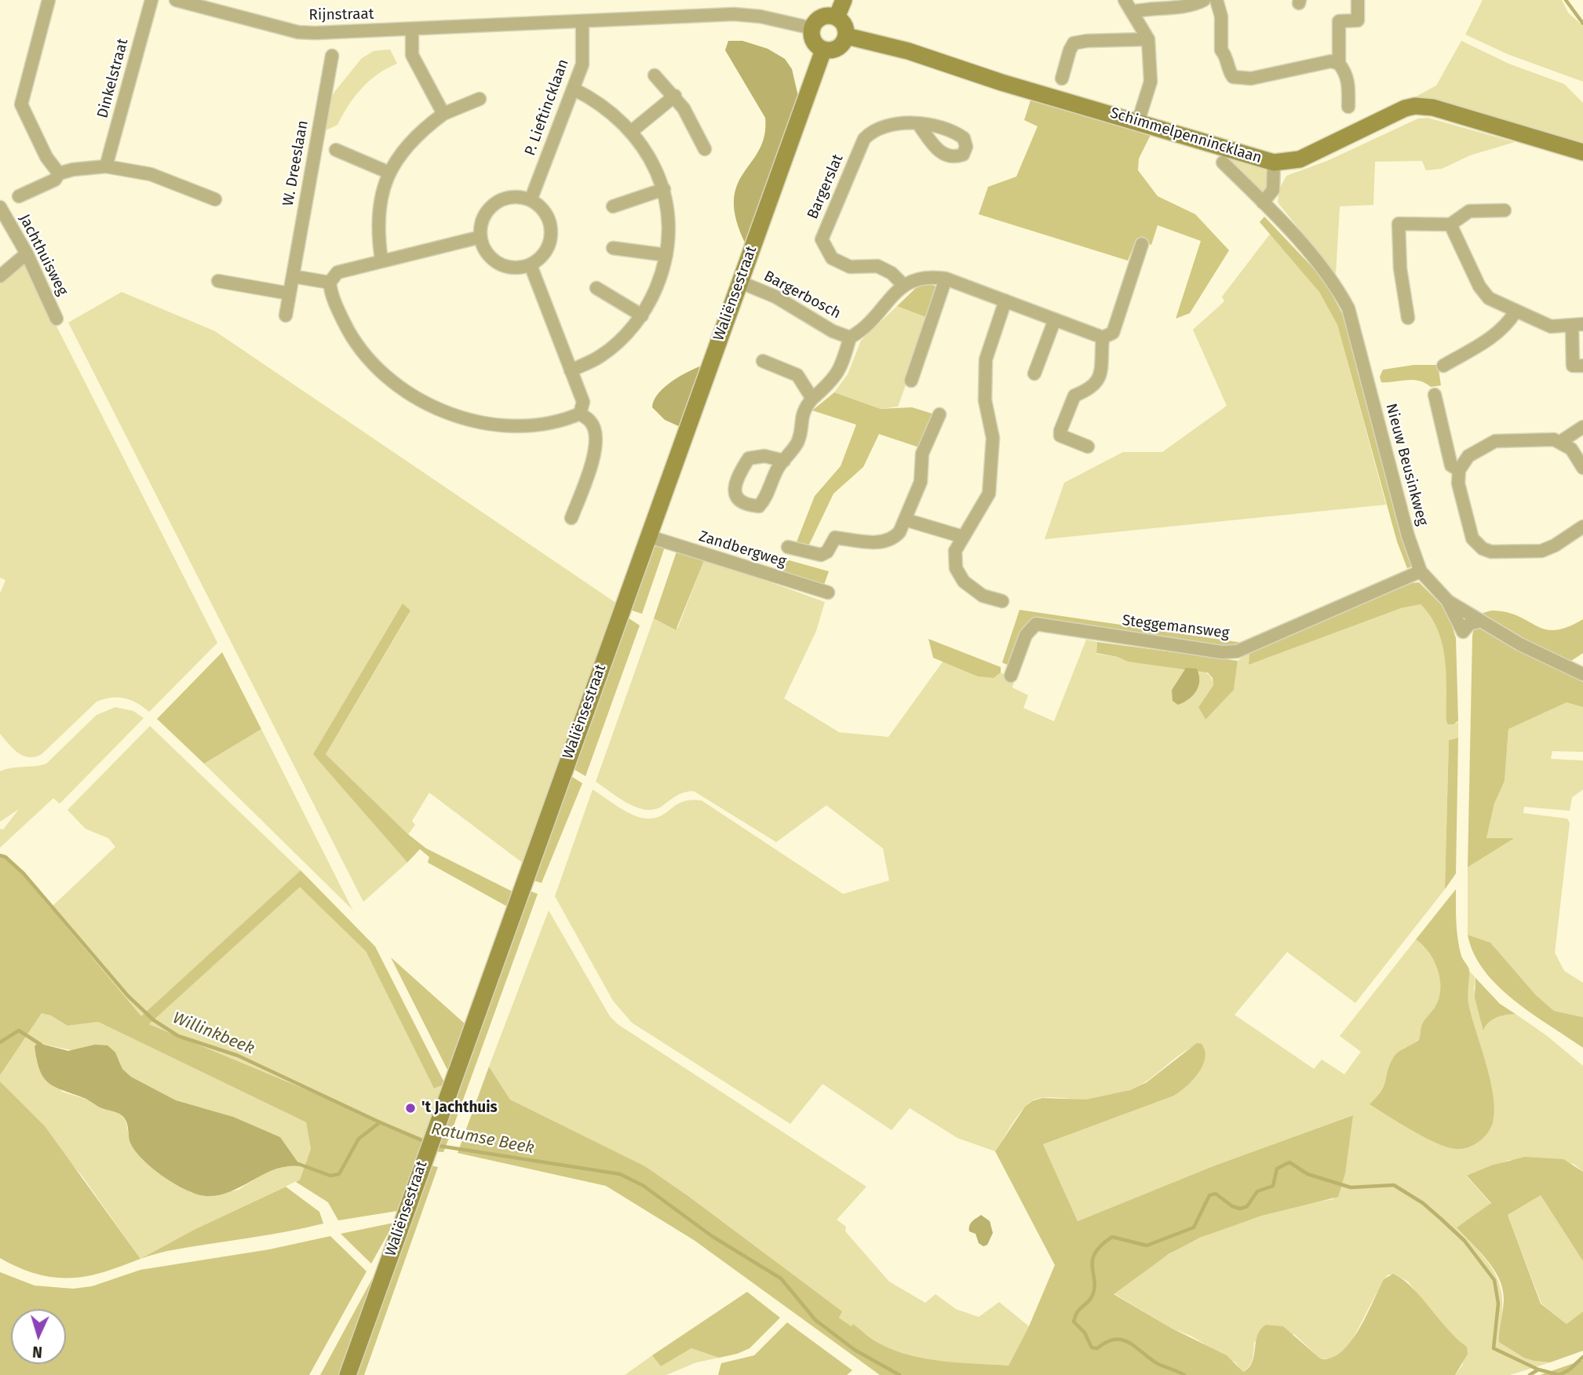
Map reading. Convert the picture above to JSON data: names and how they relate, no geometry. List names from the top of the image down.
{
  "streets": {
    "street": [
      "Rijnstraat",
      "Dinkelstraat",
      "P. Lieftincklaan",
      "Schimmelpennincklaan",
      "W. Dreeslaan",
      "Bargerslat",
      "Jachthuisweg",
      "Waliënsestraat",
      "Bargerbosch",
      "Nieuw Beusinkweg",
      "Zandbergweg",
      "Steggemansweg"
    ]
  },
  "crossings": [
    ["Rijnstraat", "P. Lieftincklaan"],
    ["Rijnstraat", "Schimmelpennincklaan"],
    ["Rijnstraat", "Waliënsestraat"],
    ["Schimmelpennincklaan", "Waliënsestraat"],
    ["Bargerslat", "Bargerbosch"],
    ["Waliënsestraat", "Bargerbosch"],
    ["Waliënsestraat", "Zandbergweg"],
    ["Nieuw Beusinkweg", "Steggemansweg"]
  ],
  "water": ["Willinkbeek", "Ratumse Beek"],
  "places": ["'t Jachthuis"],
  "north": "bottom"
}
